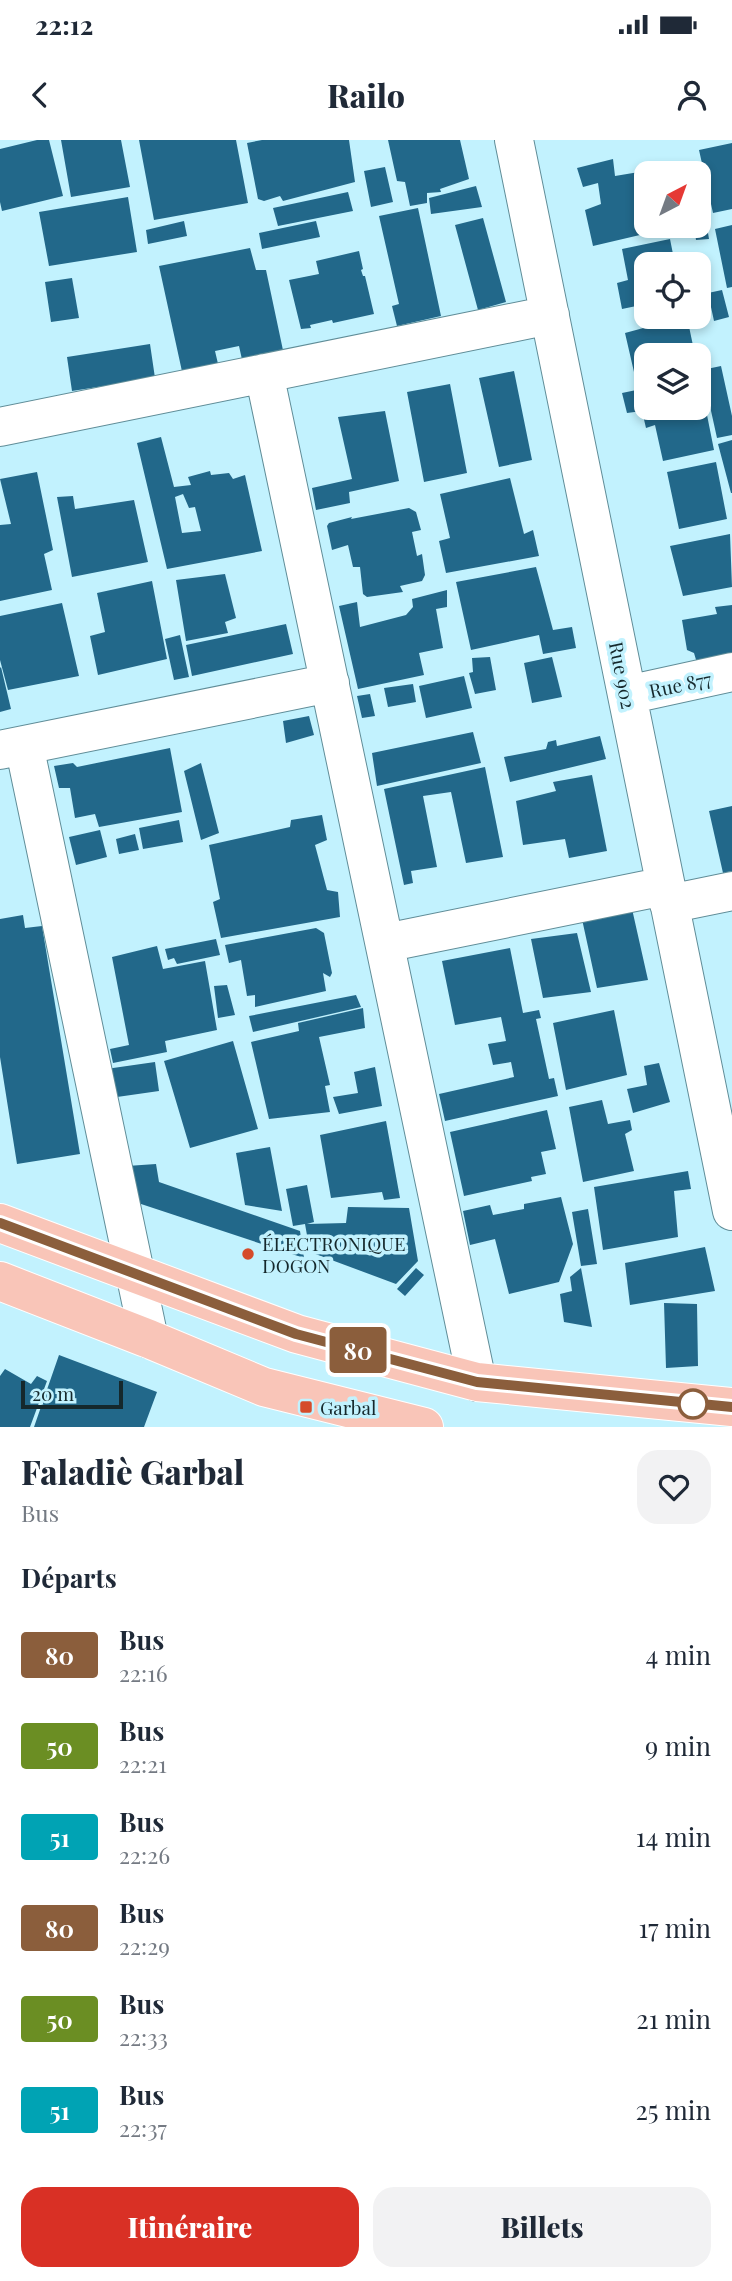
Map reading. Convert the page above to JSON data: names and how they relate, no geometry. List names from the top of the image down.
{
  "streets": {
    "street": ["Rue 902", "Rue 877"]
  },
  "crossings": [
    ["Rue 902", "Rue 877"]
  ],
  "places": {
    "other": ["ÉLECTRONIQUE DOGON"],
    "transit": ["Garbal"]
  },
  "lines": ["bus line 80"],
  "scale_bar": "20 m",
  "north": "top right",
  "page": {
    "status": "22:12",
    "header": "Railo",
    "on_map": "80",
    "scale": "20 m",
    "heading": [
      ["Faladiè Garbal", "Bus"],
      "Départs"
    ],
    "list": [
      {
        "mark": "80",
        "name": "Bus",
        "note": "22:16",
        "value": "4 min"
      },
      {
        "mark": "50",
        "name": "Bus",
        "note": "22:21",
        "value": "9 min"
      },
      {
        "mark": "51",
        "name": "Bus",
        "note": "22:26",
        "value": "14 min"
      },
      {
        "mark": "80",
        "name": "Bus",
        "note": "22:29",
        "value": "17 min"
      },
      {
        "mark": "50",
        "name": "Bus",
        "note": "22:33",
        "value": "21 min"
      },
      {
        "mark": "51",
        "name": "Bus",
        "note": "22:37",
        "value": "25 min"
      }
    ],
    "buttons": ["Itinéraire", "Billets"]
  }
}
